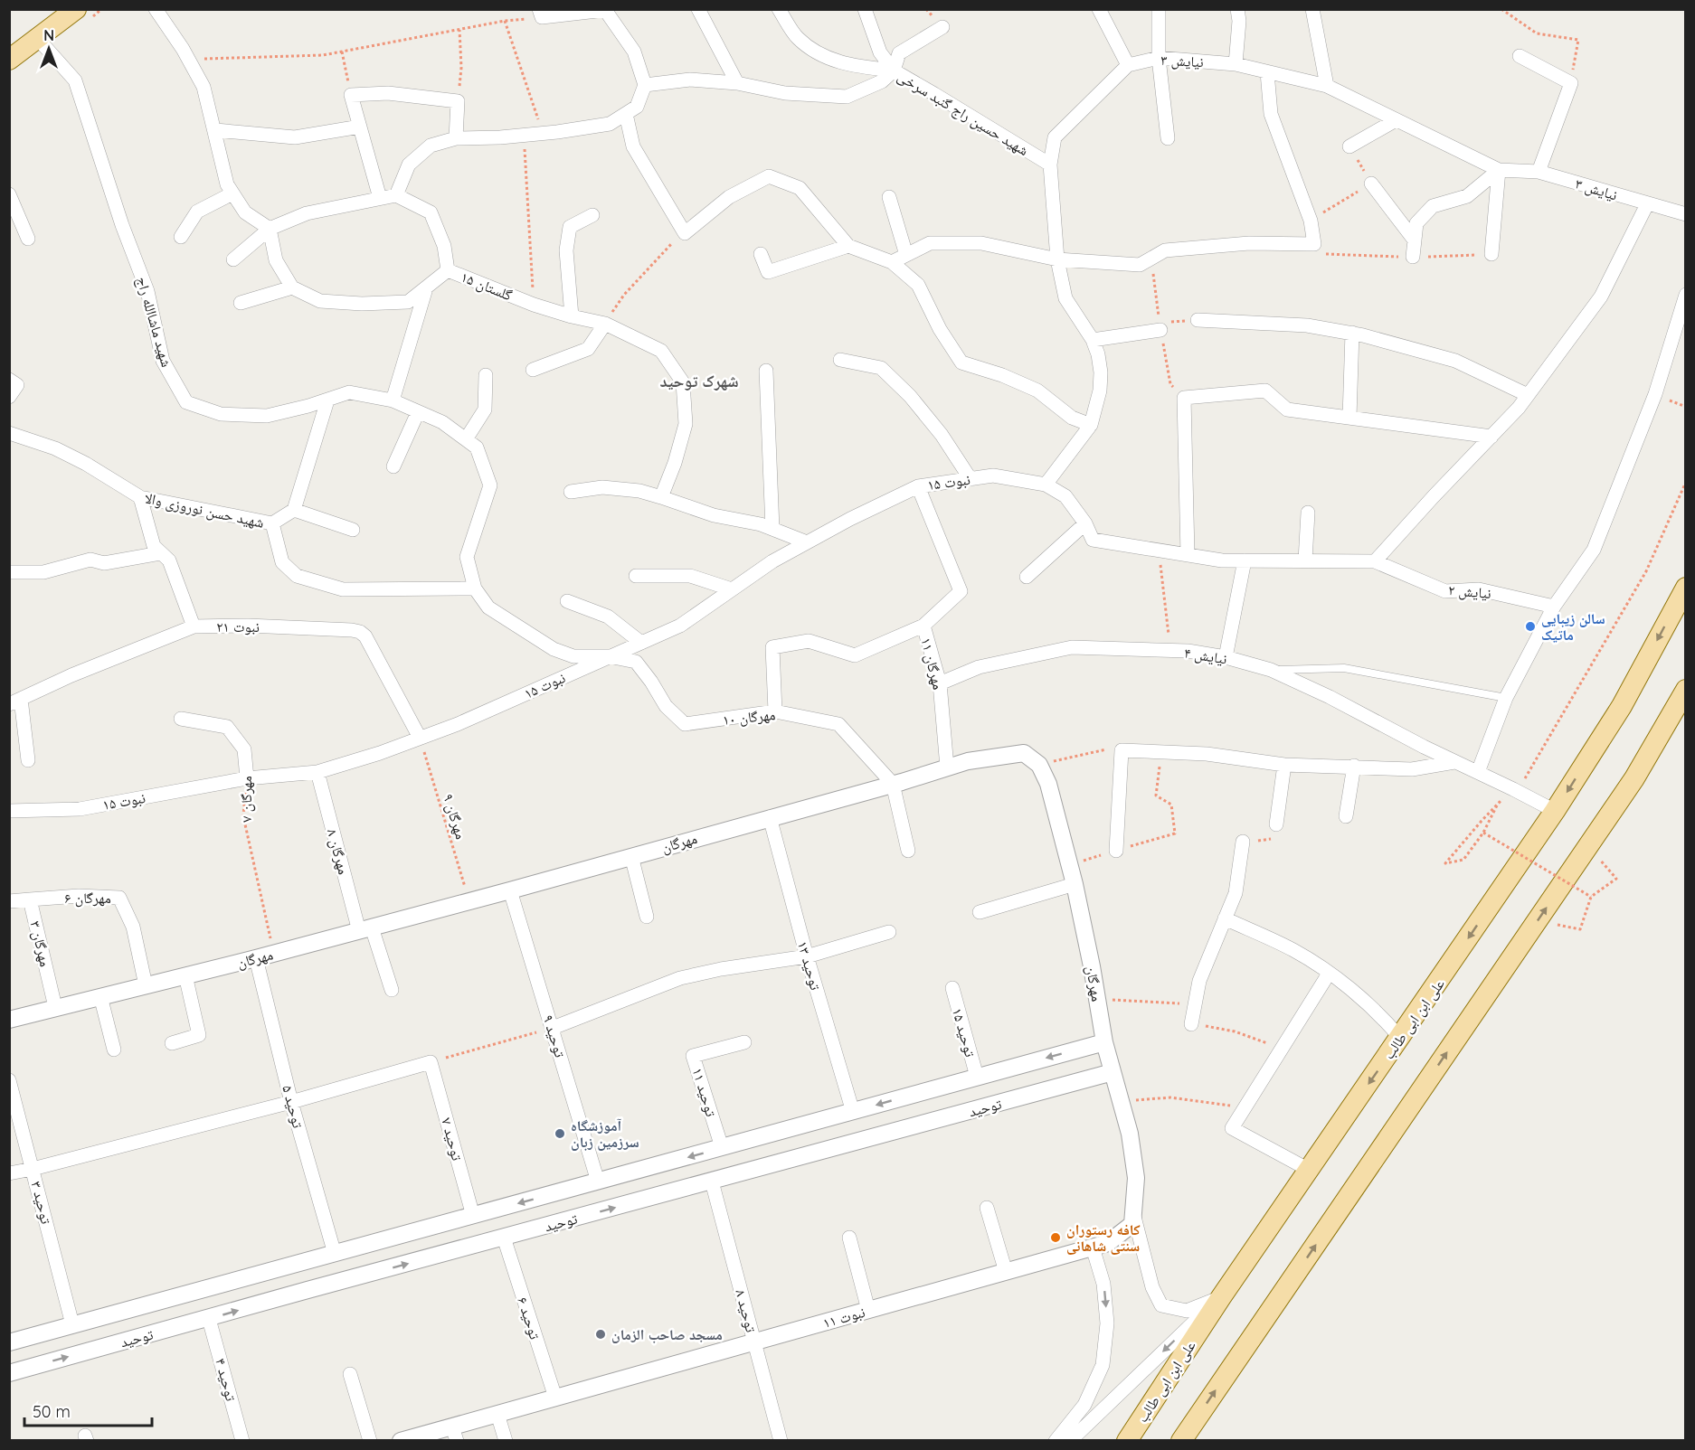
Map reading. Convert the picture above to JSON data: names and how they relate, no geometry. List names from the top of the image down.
{
  "streets": {
    "main road": ["علی ابن ابی طالب"],
    "street": [
      "نیایش ۳",
      "شهید حسین راج گنبد سرخی",
      "گلستان ۱۵",
      "شهید ماشاالله راج",
      "نبوت ۱۵",
      "شهید حسن نوروزی والا",
      "نیایش ۲",
      "نبوت ۲۱",
      "نیایش ۴",
      "مهرگان ۱۱",
      "مهرگان ۱۰",
      "مهرگان ۷",
      "مهرگان",
      "مهرگان ۸",
      "مهرگان ۶",
      "مهرگان ۳",
      "توحید ۱۳",
      "توحید ۱۵",
      "توحید ۹",
      "توحید ۱۱",
      "توحید ۵",
      "توحید",
      "توحید ۷",
      "توحید ۳",
      "توحید ۸",
      "نبوت ۱۱",
      "توحید ۶",
      "توحید ۴"
    ],
    "path": ["مهرگان ۹"]
  },
  "crossings": [
    ["شهید ماشاالله راج", "نبوت ۱۵"],
    ["شهید ماشاالله راج", "شهید حسن نوروزی والا"],
    ["شهید ماشاالله راج", "مهرگان ۱۰"],
    ["نبوت ۱۵", "نیایش ۲"],
    ["نبوت ۱۵", "نبوت ۲۱"],
    ["نبوت ۱۵", "مهرگان ۱۱"],
    ["نبوت ۱۵", "مهرگان ۱۰"],
    ["نبوت ۱۵", "مهرگان ۷"],
    ["نبوت ۱۵", "مهرگان ۹"],
    ["نبوت ۱۵", "مهرگان ۸"],
    ["نبوت ۲۱", "مهرگان ۹"],
    ["نیایش ۴", "مهرگان ۱۱"],
    ["نیایش ۴", "علی ابن ابی طالب"],
    ["مهرگان ۱۱", "مهرگان"],
    ["مهرگان ۱۰", "مهرگان"],
    ["مهرگان ۷", "مهرگان"],
    ["مهرگان ۹", "مهرگان"],
    ["مهرگان", "مهرگان ۸"],
    ["مهرگان", "مهرگان ۶"],
    ["مهرگان", "مهرگان ۳"],
    ["مهرگان", "توحید ۱۳"],
    ["مهرگان", "توحید ۹"],
    ["مهرگان", "توحید ۵"],
    ["مهرگان", "توحید"],
    ["مهرگان ۶", "مهرگان ۳"],
    ["توحید ۱۳", "توحید"],
    ["توحید ۱۵", "توحید"],
    ["توحید ۹", "توحید"],
    ["توحید ۱۱", "توحید"],
    ["توحید ۵", "توحید"],
    ["توحید", "توحید ۷"],
    ["توحید", "توحید ۳"],
    ["توحید", "توحید ۸"],
    ["توحید", "توحید ۶"],
    ["توحید", "توحید ۴"],
    ["توحید ۸", "نبوت ۱۱"],
    ["نبوت ۱۱", "توحید ۶"]
  ],
  "districts": ["شهرک توحید"],
  "places": [
    "سالن زیبایی ماتیک",
    "آموزشگاه سرزمین زبان",
    "کافه رستوران سنتی شاهانی",
    "مسجد صاحب الزمان"
  ],
  "scale_bar": "50 m",
  "north": "top"
}
